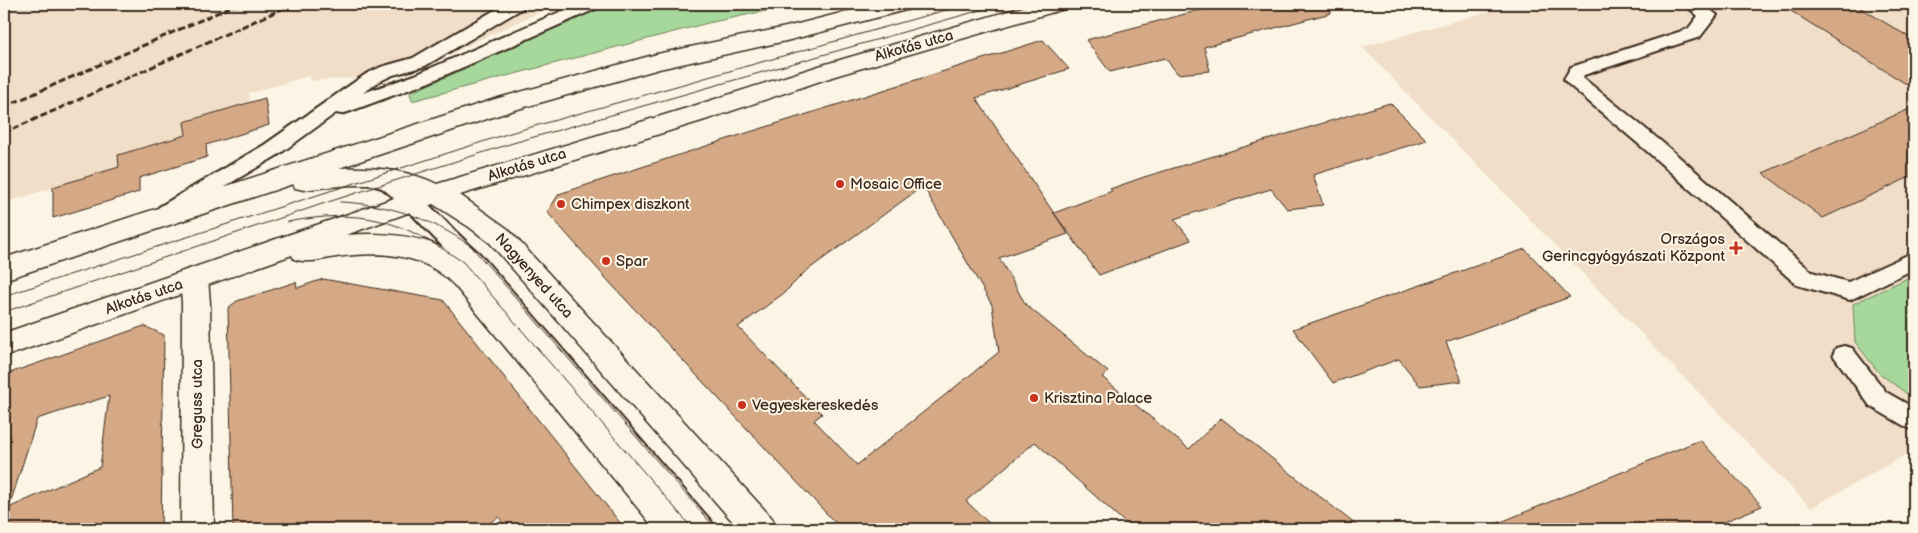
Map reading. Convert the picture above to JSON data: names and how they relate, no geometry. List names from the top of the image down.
{
  "streets": {
    "main road": ["Alkotás utca", "Nagyenyed utca", "Greguss utca"]
  },
  "crossings": [
    ["Alkotás utca", "Nagyenyed utca"],
    ["Alkotás utca", "Greguss utca"]
  ],
  "places": {
    "other": [
      "Mosaic Office",
      "Chimpex diszkont",
      "Spar",
      "Krisztina Palace",
      "Vegyeskereskedés"
    ],
    "health": ["Országos Gerincgyógyászati Központ"]
  }
}
